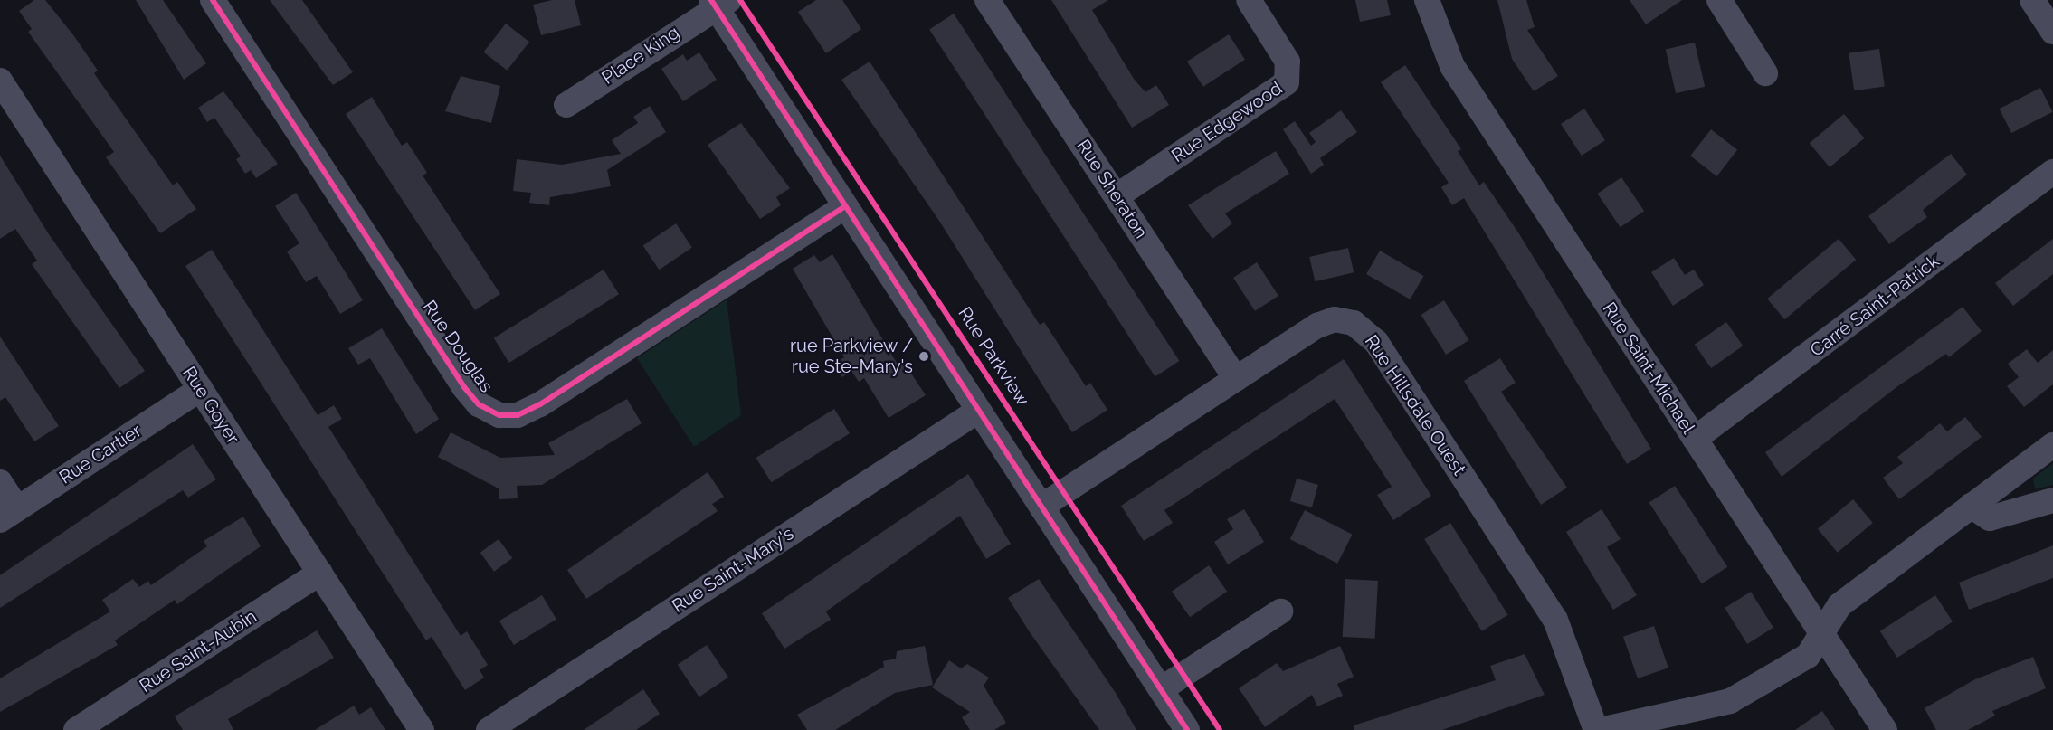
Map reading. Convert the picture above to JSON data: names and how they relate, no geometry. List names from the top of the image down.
{
  "streets": {
    "street": [
      "Place King",
      "Rue Edgewood",
      "Rue Sheraton",
      "Carré Saint-Patrick",
      "Rue Douglas",
      "Rue Saint-Michael",
      "Rue Goyer",
      "Rue Hillsdale Ouest",
      "Rue Cartier",
      "Rue Saint-Mary's",
      "Rue Saint-Aubin"
    ],
    "cycle path": ["Rue Parkview"]
  },
  "crossings": [
    ["Rue Edgewood", "Rue Sheraton"],
    ["Rue Sheraton", "Rue Hillsdale Ouest"],
    ["Carré Saint-Patrick", "Rue Saint-Michael"],
    ["Rue Goyer", "Rue Cartier"],
    ["Rue Goyer", "Rue Saint-Aubin"]
  ],
  "places": ["rue Parkview / rue Ste-Mary's"]
}
